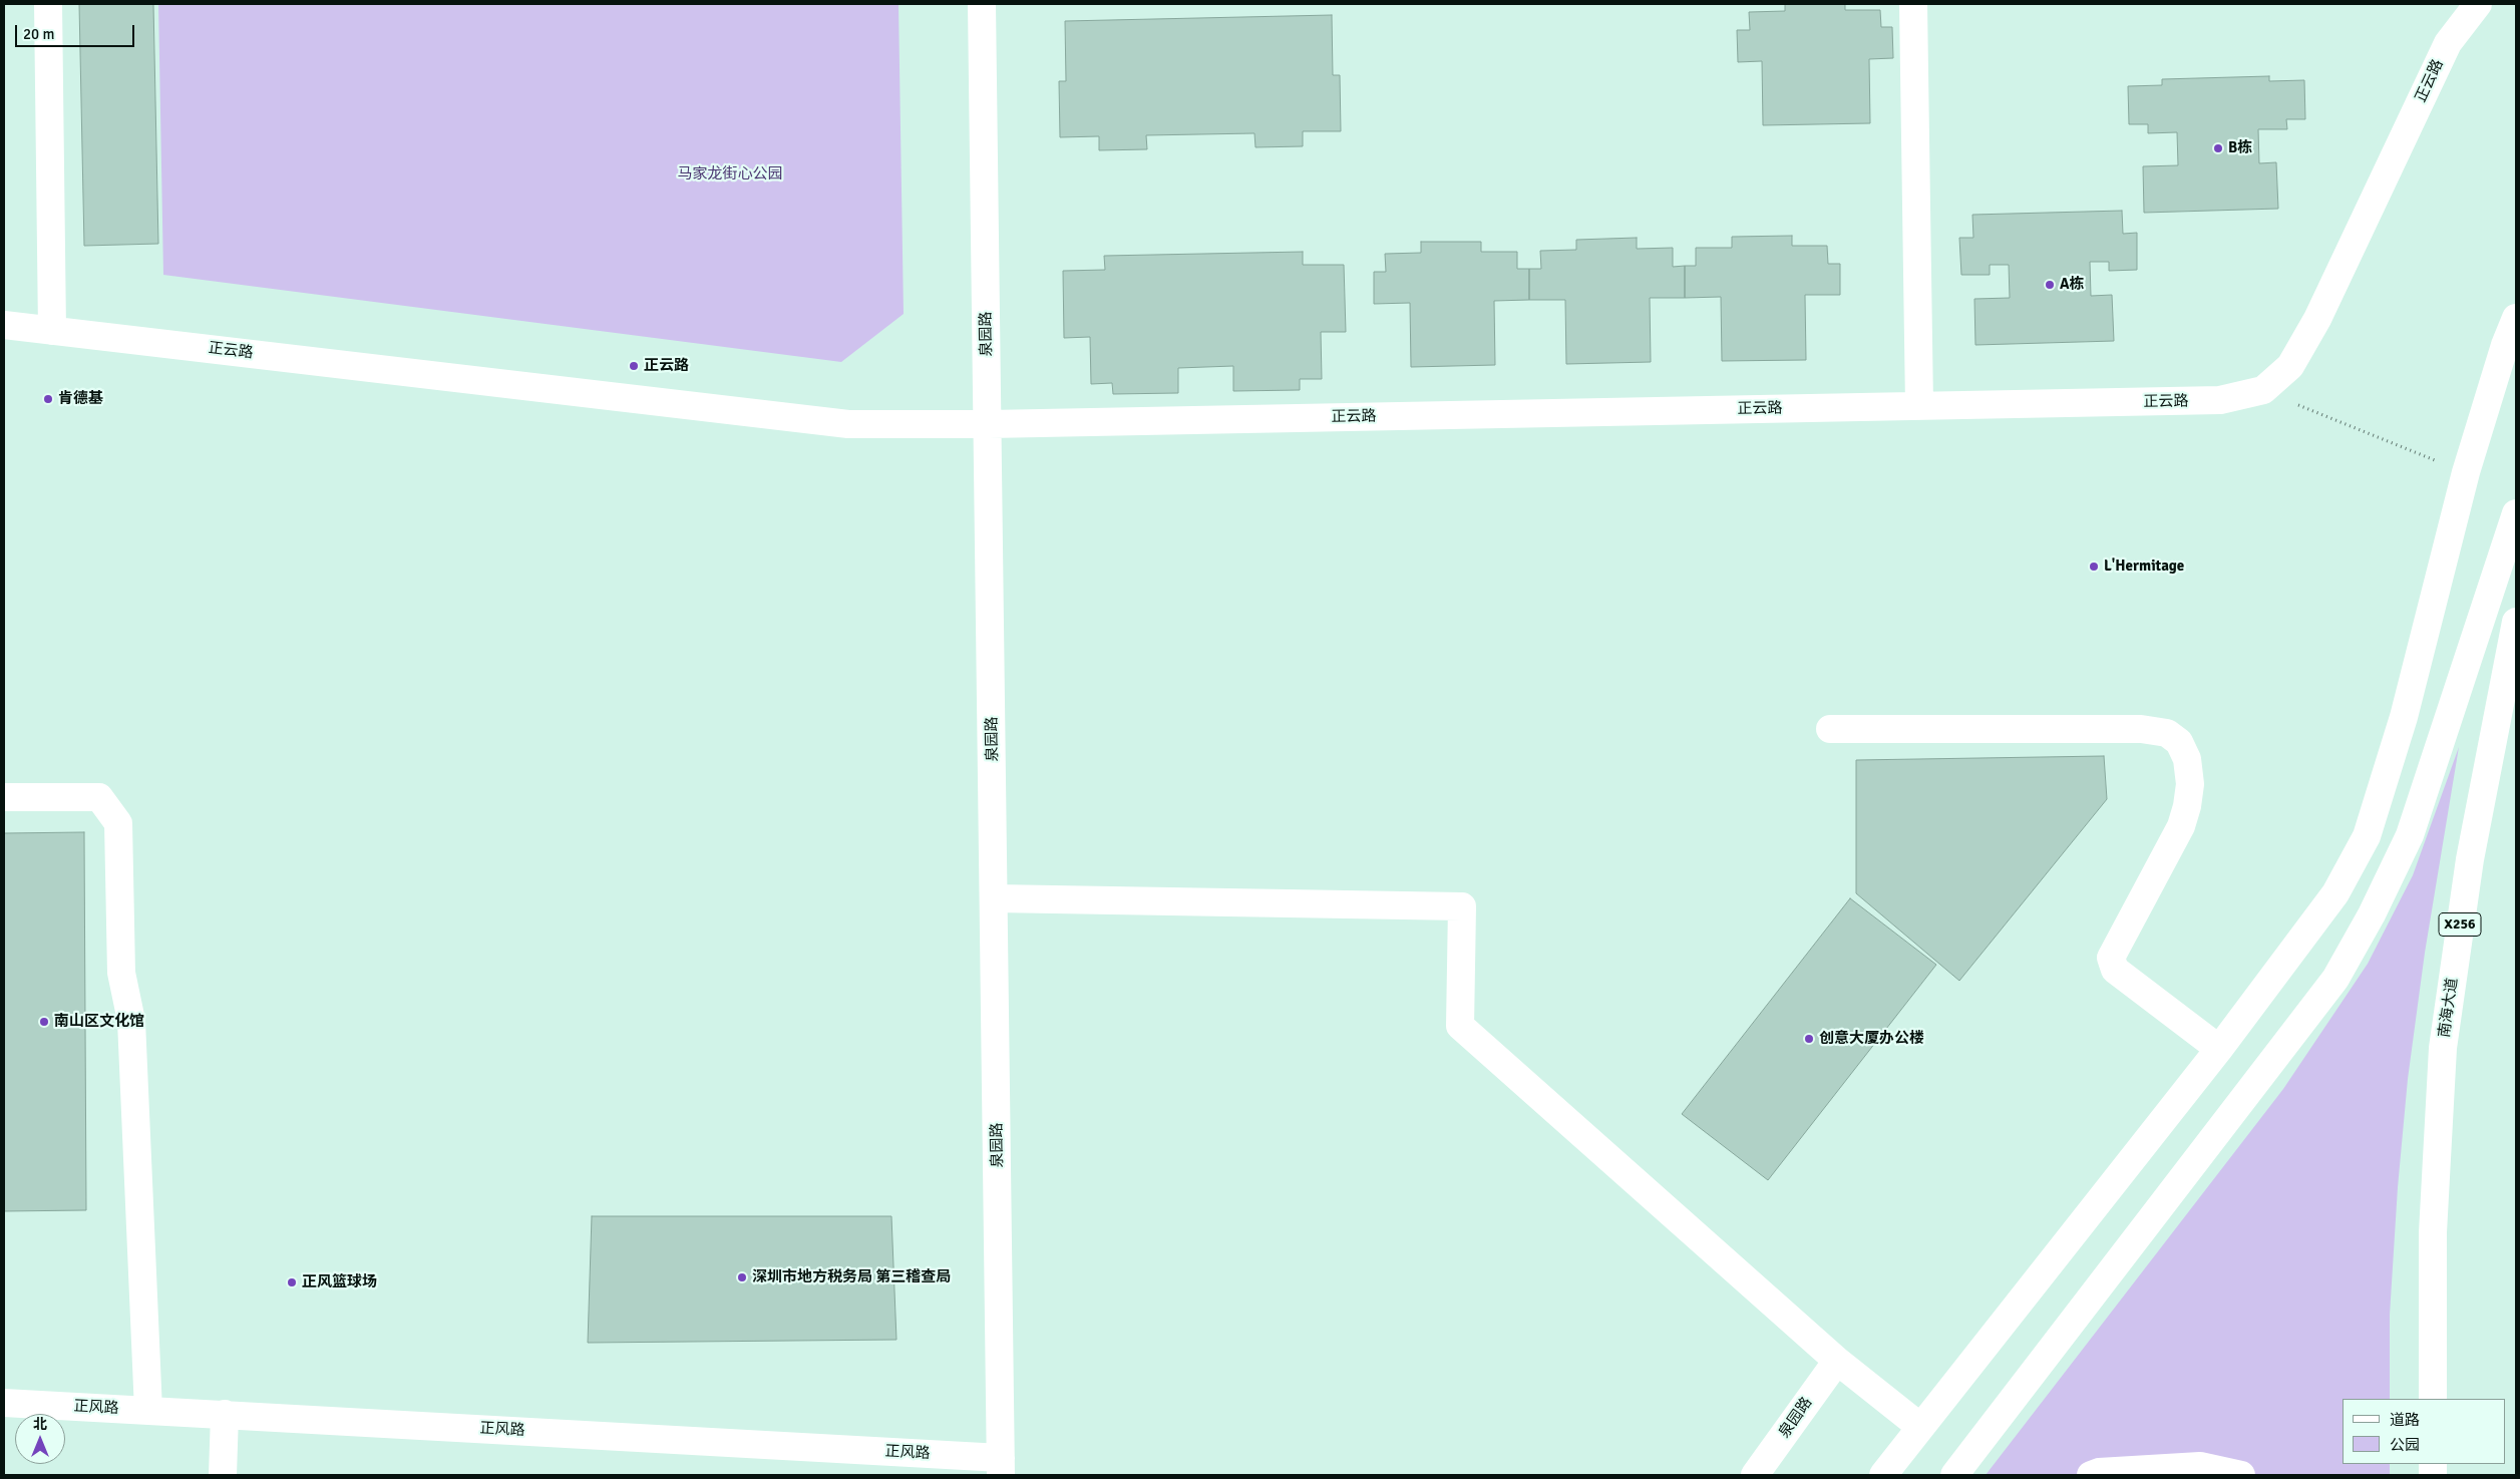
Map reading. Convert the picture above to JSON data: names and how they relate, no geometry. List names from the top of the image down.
{
  "streets": {
    "street": [
      "正云路",
      "泉园路",
      "X256",
      "南海大道",
      "正风路"
    ]
  },
  "crossings": [
    ["正云路", "泉园路"],
    ["泉园路", "正风路"]
  ],
  "parks": ["马家龙街心公园"],
  "places": [
    "B栋",
    "A栋",
    "正云路",
    "肯德基",
    "L'Hermitage",
    "南山区文化馆",
    "创意大厦办公楼",
    "深圳市地方税务局 第三稽查局",
    "正风篮球场"
  ],
  "legend": ["道路", "公园"],
  "scale_bar": "20 m",
  "north": "top"
}
